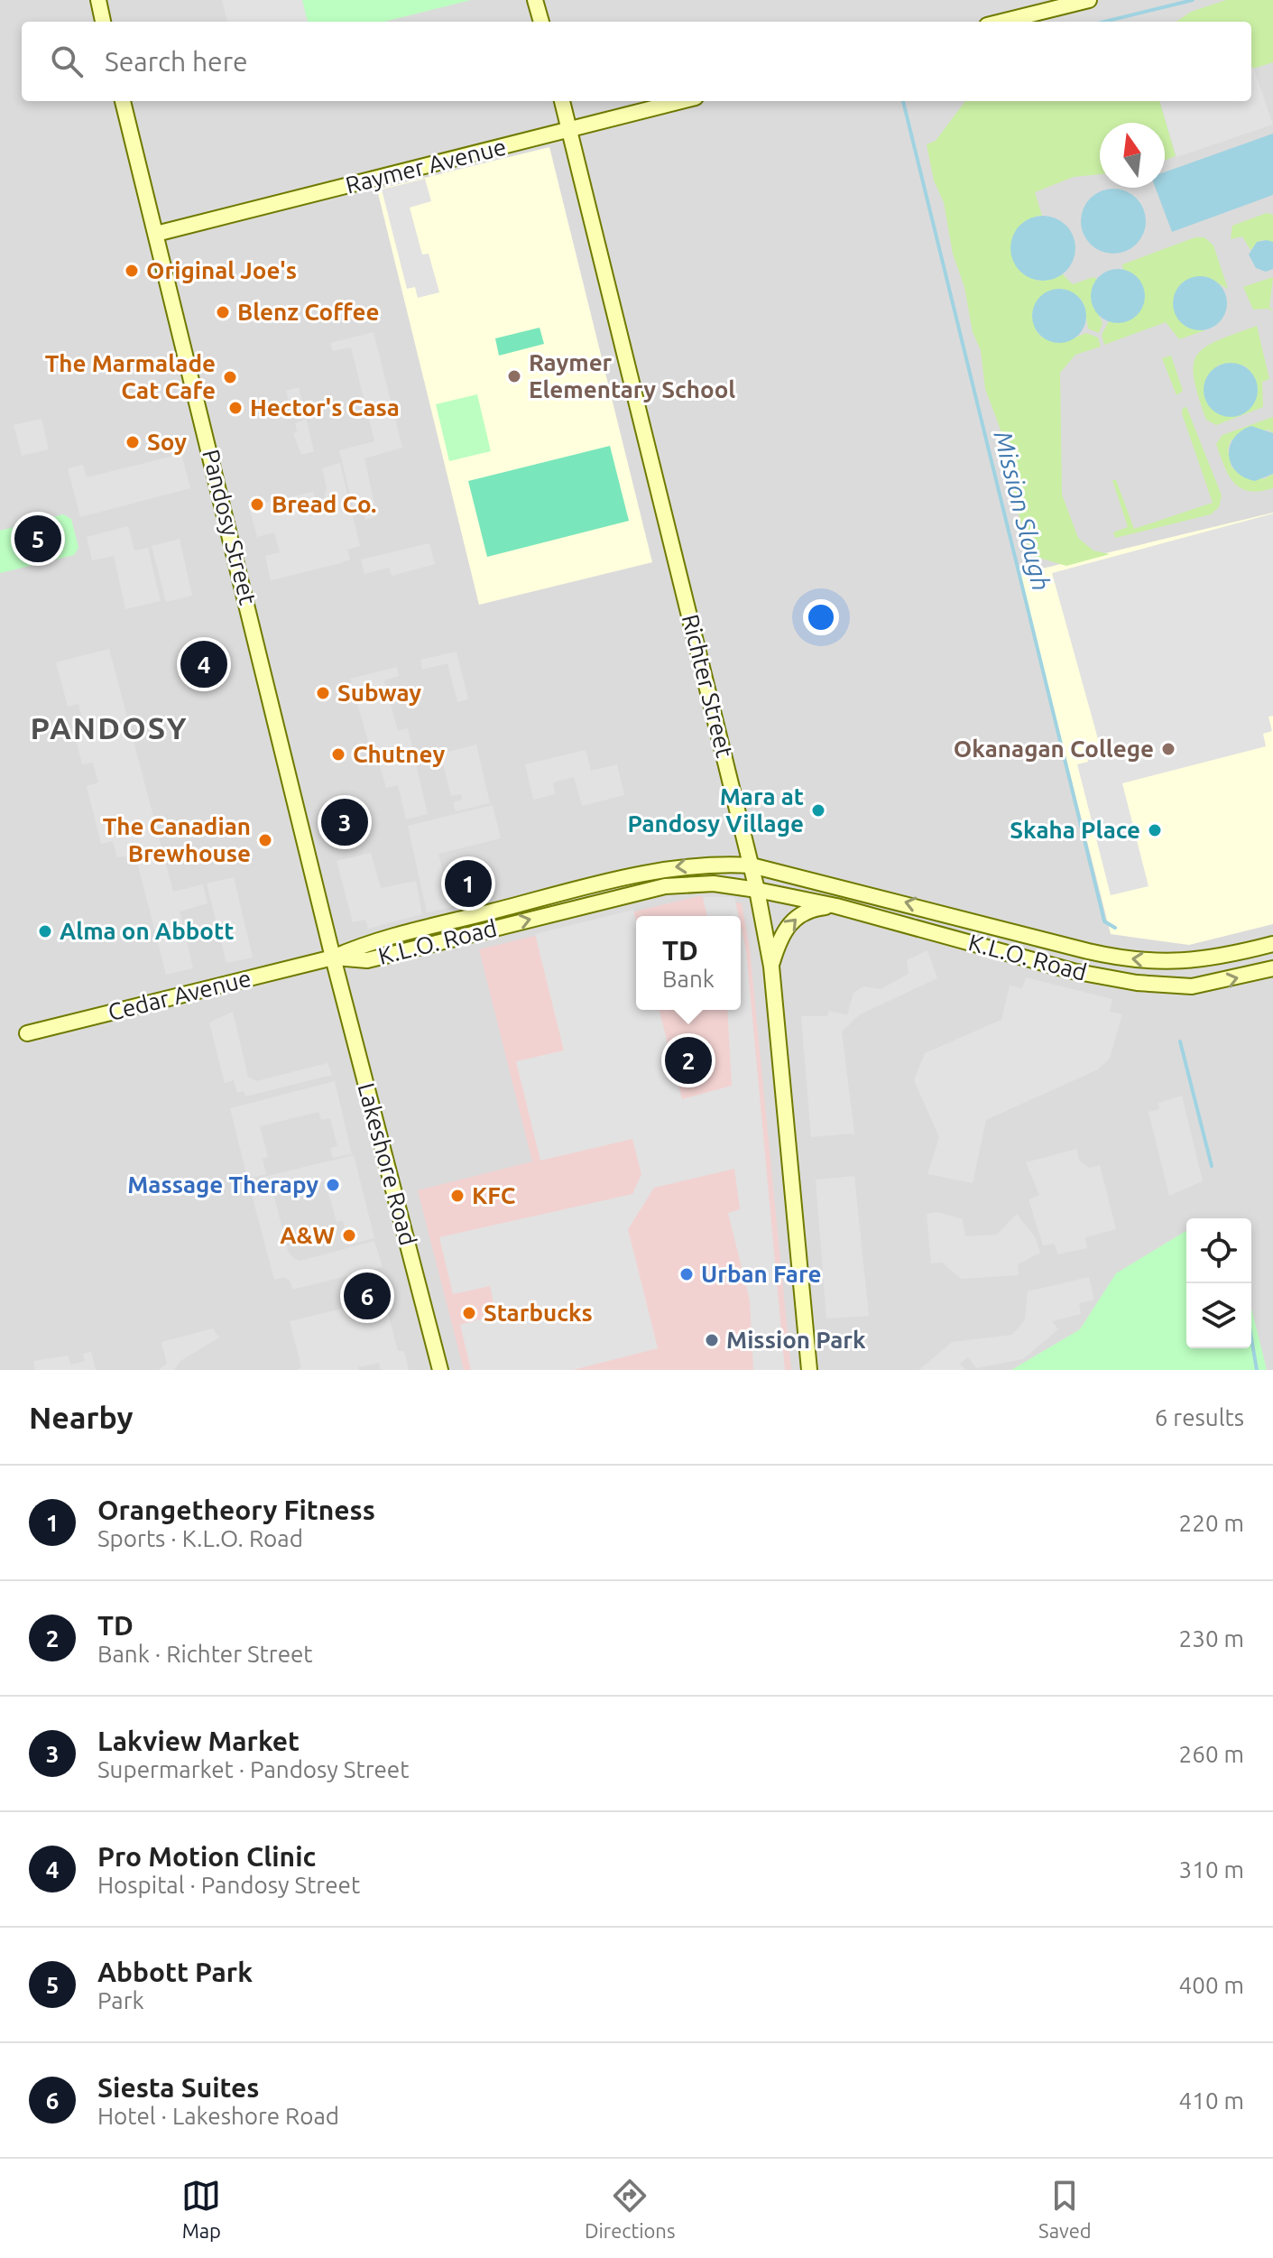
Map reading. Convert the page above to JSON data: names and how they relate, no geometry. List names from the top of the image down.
{
  "streets": {
    "street": [
      "Raymer Avenue",
      "Pandosy Street",
      "Richter Street",
      "K.L.O. Road",
      "Cedar Avenue",
      "Lakeshore Road"
    ]
  },
  "crossings": [
    ["Raymer Avenue", "Pandosy Street"],
    ["Raymer Avenue", "Richter Street"],
    ["Pandosy Street", "K.L.O. Road"],
    ["Pandosy Street", "Cedar Avenue"],
    ["Pandosy Street", "Lakeshore Road"],
    ["Richter Street", "K.L.O. Road"],
    ["K.L.O. Road", "Cedar Avenue"],
    ["K.L.O. Road", "Lakeshore Road"],
    ["Cedar Avenue", "Lakeshore Road"]
  ],
  "districts": ["PANDOSY"],
  "water": ["Mission Slough"],
  "places": [
    "Original Joe's",
    "Blenz Coffee",
    "Raymer Elementary School",
    "The Marmalade Cat Cafe",
    "Hector's Casa",
    "Soy",
    "Bread Co.",
    "Subway",
    "Okanagan College",
    "Chutney",
    "Mara at Pandosy Village",
    "Skaha Place",
    "The Canadian Brewhouse",
    "Alma on Abbott",
    "Massage Therapy",
    "KFC",
    "A&W",
    "Urban Fare",
    "Starbucks",
    "Mission Park"
  ],
  "north": "top",
  "page": {
    "search": "Search here",
    "pins": [
      "5",
      "4",
      "3",
      "1",
      "2",
      "6"
    ],
    "popup": ["TD", "Bank"],
    "heading": ["Nearby", "6 results"],
    "list": [
      {
        "mark": "1",
        "name": "Orangetheory Fitness",
        "note": "Sports · K.L.O. Road",
        "value": "220 m"
      },
      {
        "mark": "2",
        "name": "TD",
        "note": "Bank · Richter Street",
        "value": "230 m"
      },
      {
        "mark": "3",
        "name": "Lakview Market",
        "note": "Supermarket · Pandosy Street",
        "value": "260 m"
      },
      {
        "mark": "4",
        "name": "Pro Motion Clinic",
        "note": "Hospital · Pandosy Street",
        "value": "310 m"
      },
      {
        "mark": "5",
        "name": "Abbott Park",
        "note": "Park",
        "value": "400 m"
      },
      {
        "mark": "6",
        "name": "Siesta Suites",
        "note": "Hotel · Lakeshore Road",
        "value": "410 m"
      }
    ],
    "nav": ["Map", "Directions", "Saved"]
  }
}
